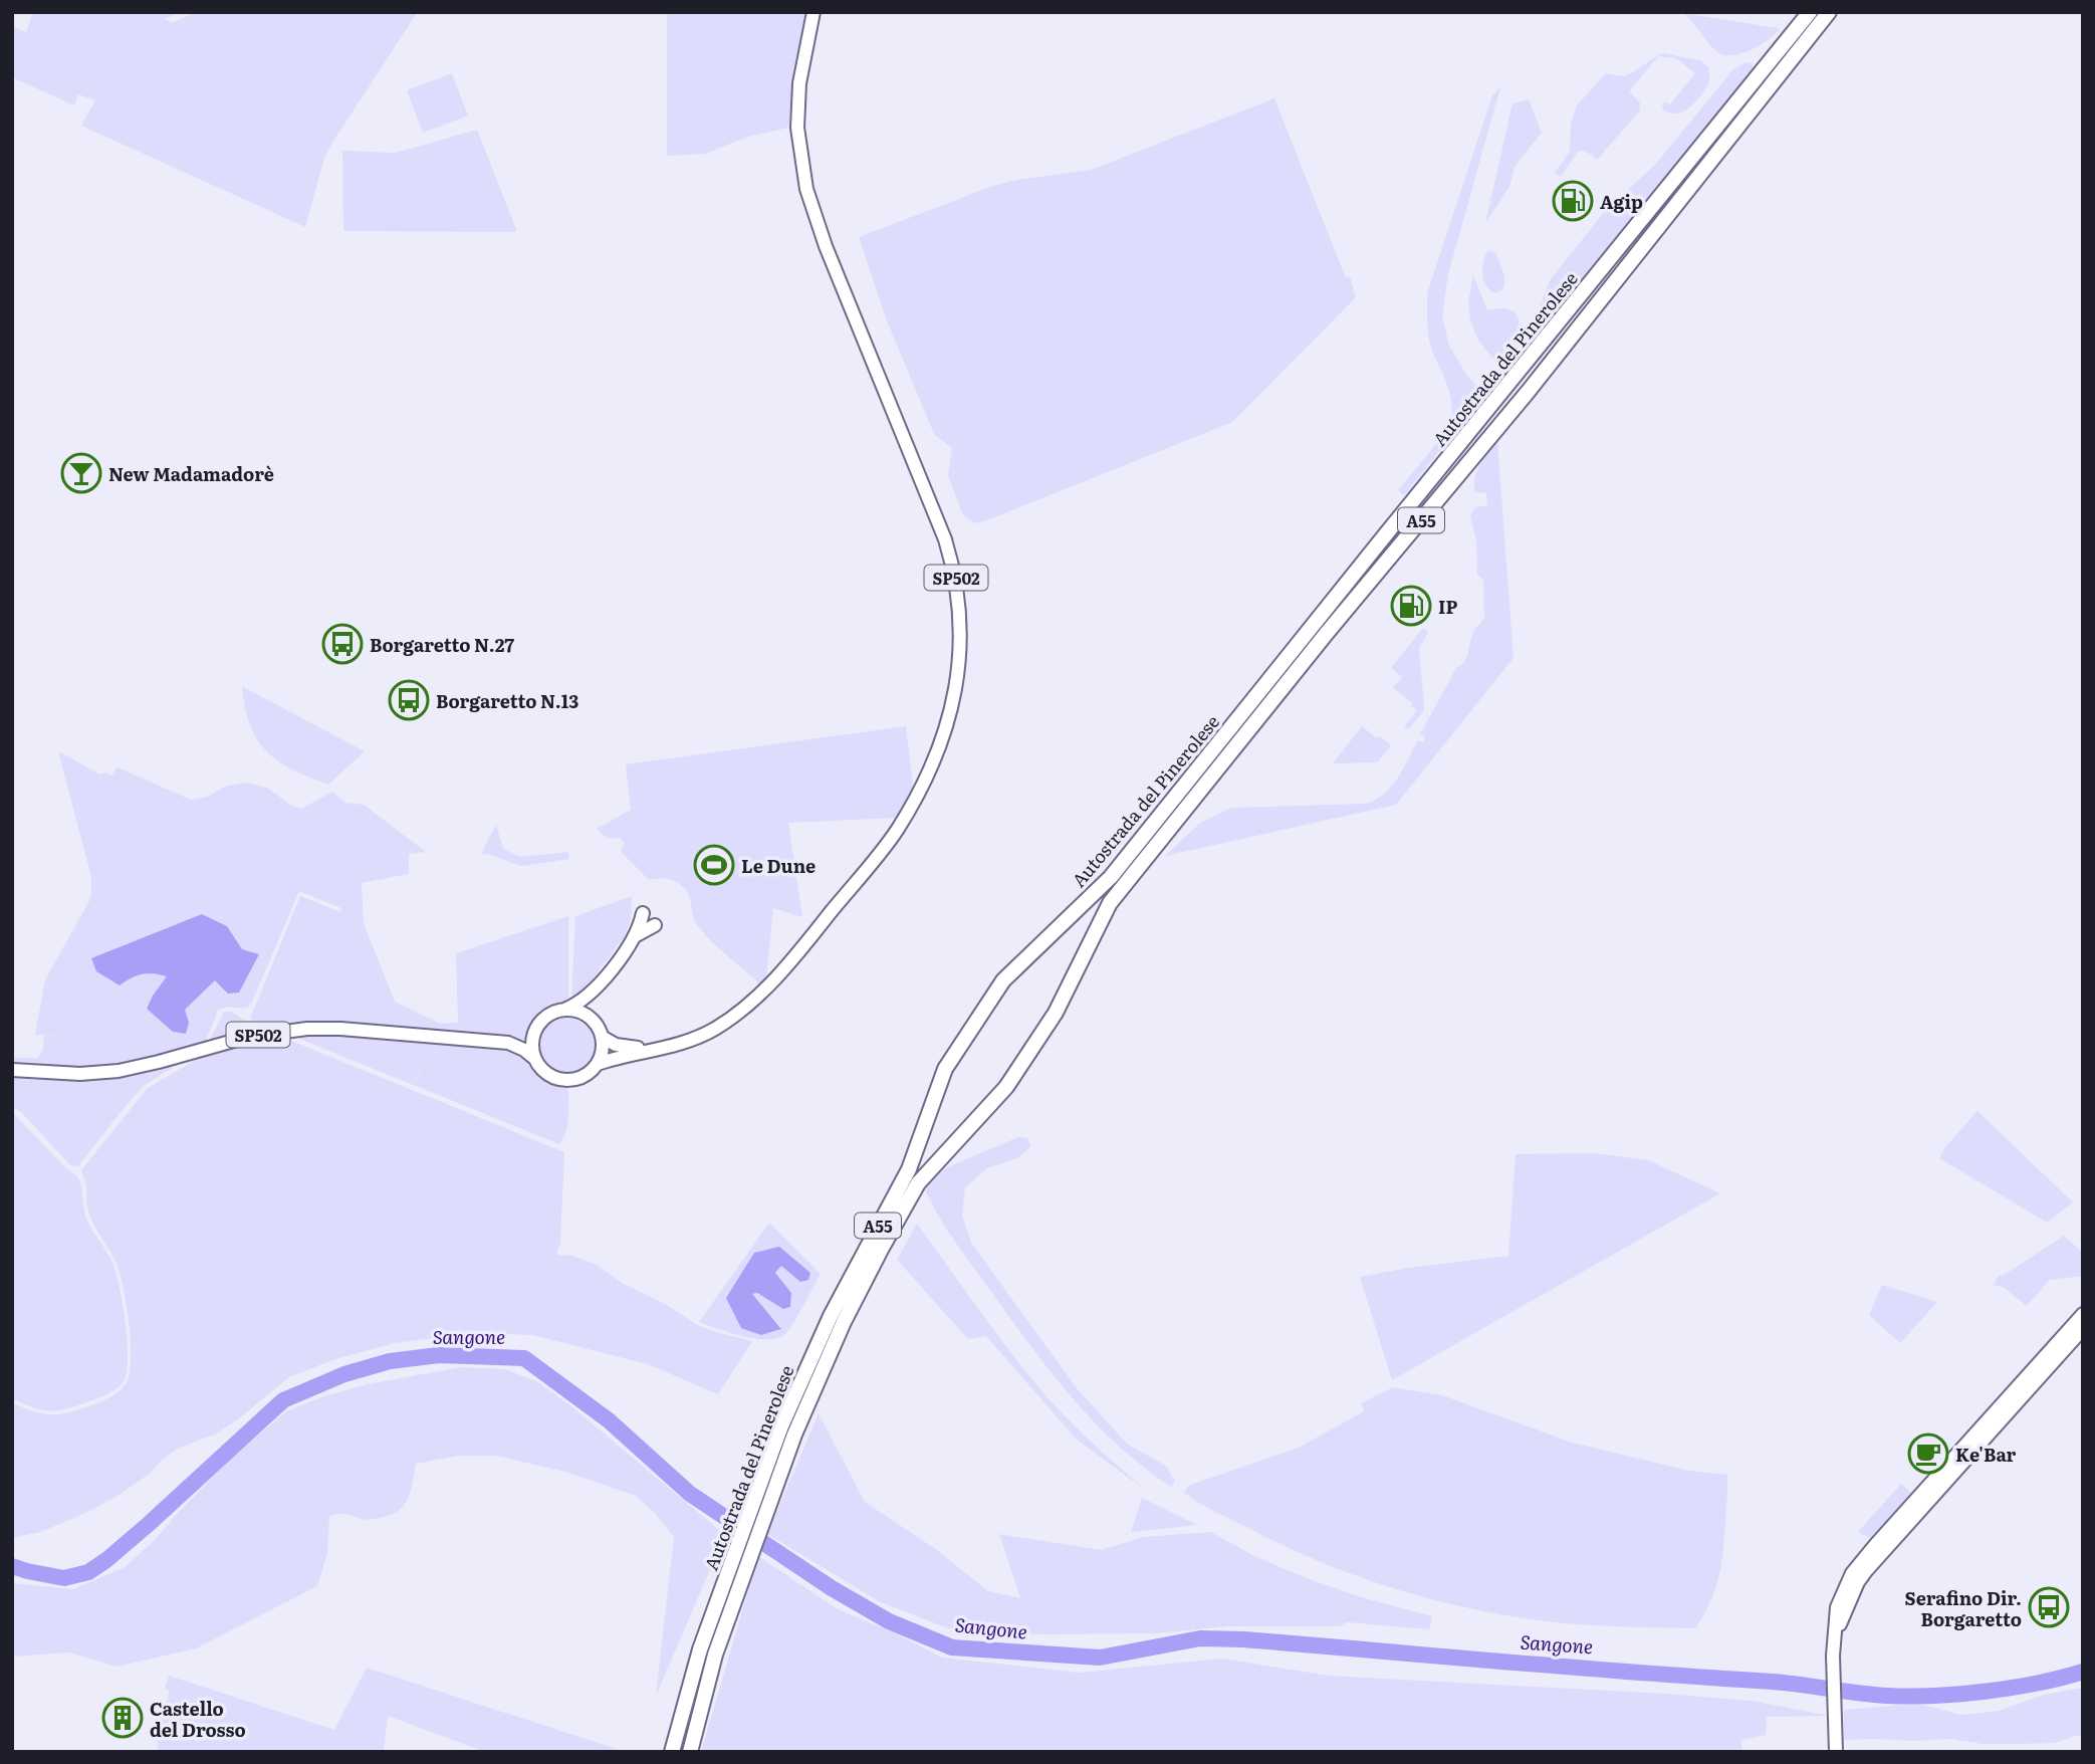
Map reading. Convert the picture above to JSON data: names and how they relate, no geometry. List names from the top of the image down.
{
  "streets": {
    "highway": ["Autostrada del Pinerolese", "A55"],
    "main road": ["SP502"]
  },
  "water": ["Sangone"],
  "places": {
    "fuel station": ["Agip", "IP"],
    "bar": ["New Madamadorè"],
    "bus stop": ["Borgaretto N.27", "Borgaretto N.13", "Serafino Dir. Borgaretto"],
    "sports": ["Le Dune"],
    "cafe": ["Ke'Bar"],
    "building": ["Castello del Drosso"]
  }
}
